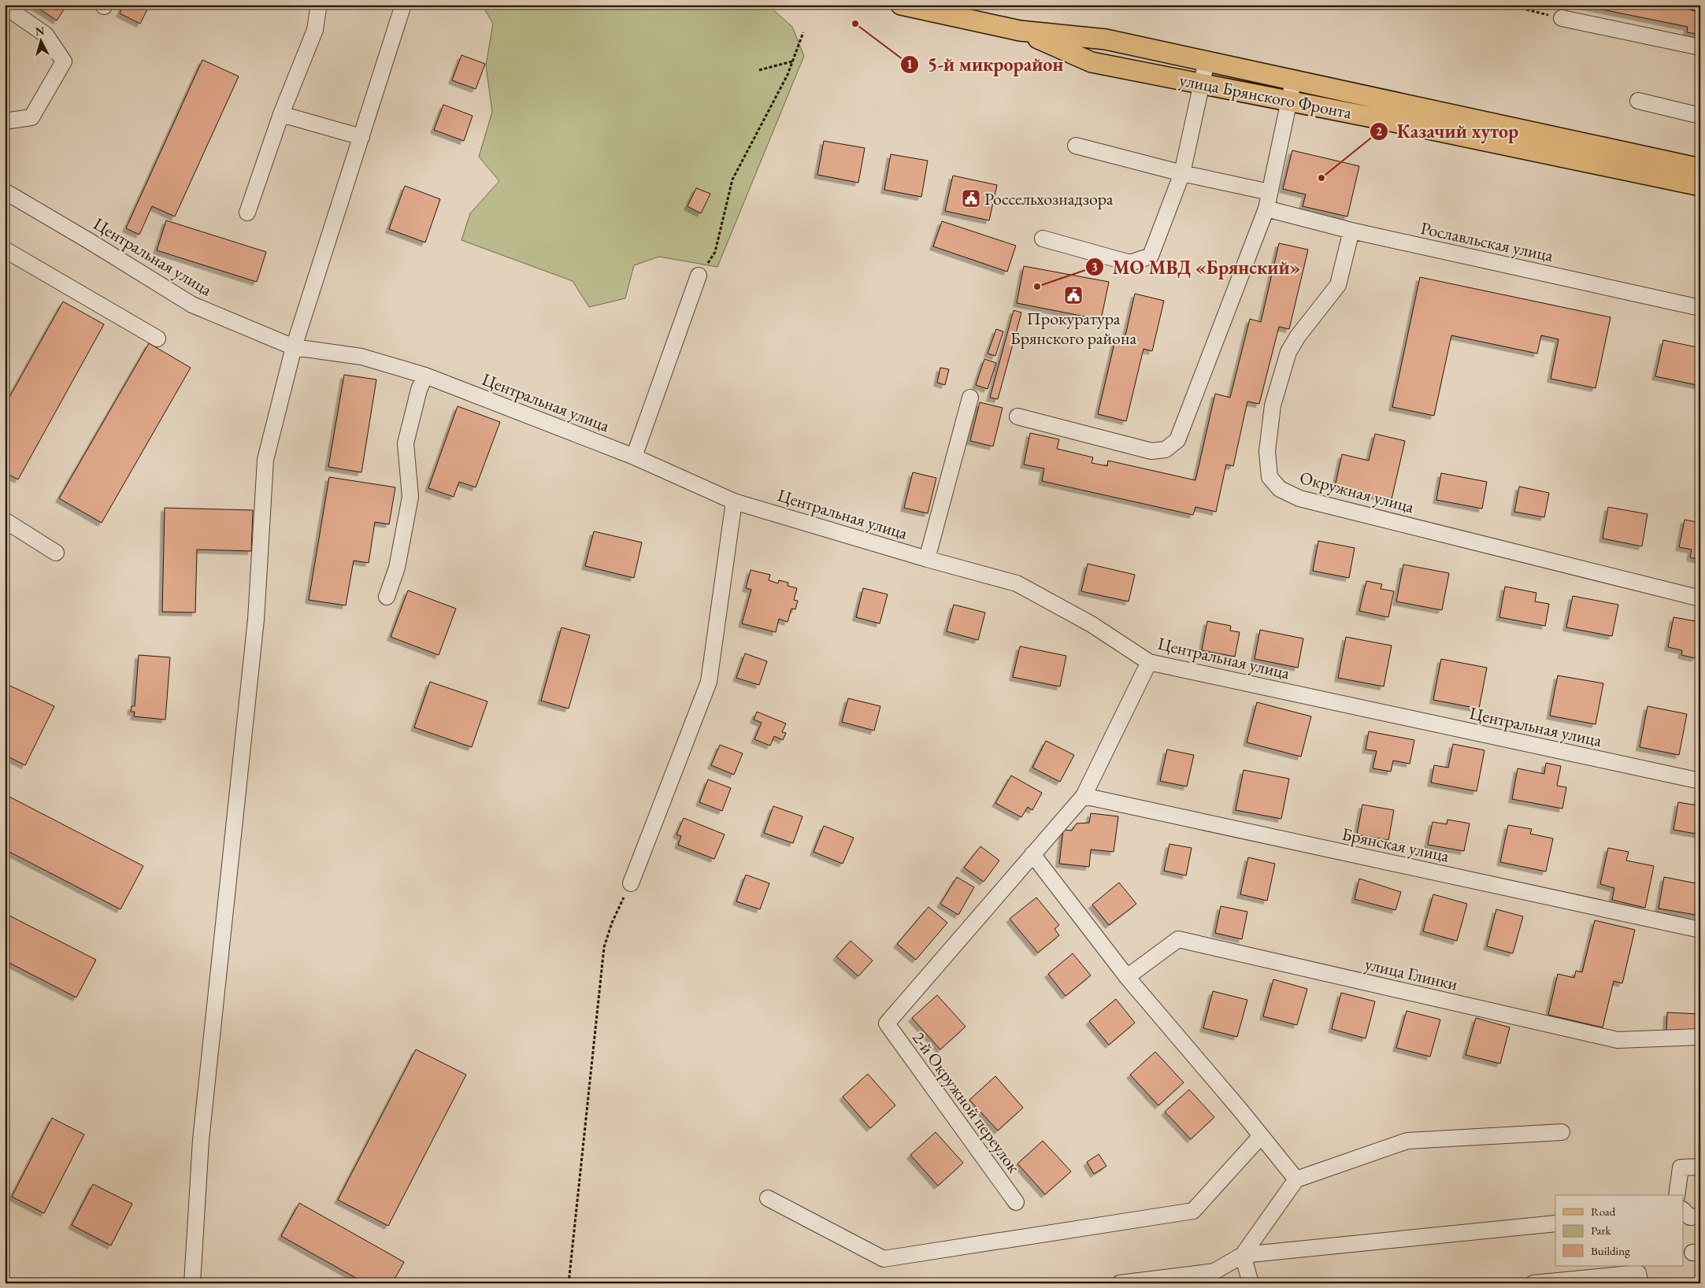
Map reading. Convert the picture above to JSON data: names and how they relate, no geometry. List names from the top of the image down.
{
  "streets": {
    "main road": ["улица Брянского Фронта"],
    "street": [
      "Рославльская улица",
      "Центральная улица",
      "Окружная улица",
      "Брянская улица",
      "улица Глинки",
      "2-й Окружной переулок"
    ]
  },
  "crossings": [
    ["Рославльская улица", "Окружная улица"]
  ],
  "places": {
    "other": ["5-й микрорайон", "Казачий хутор", "МО МВД «Брянский»"],
    "public building": ["Россельхознадзора", "Прокуратура Брянского района"]
  },
  "legend": ["Road", "Park", "Building"],
  "north": "top"
}
